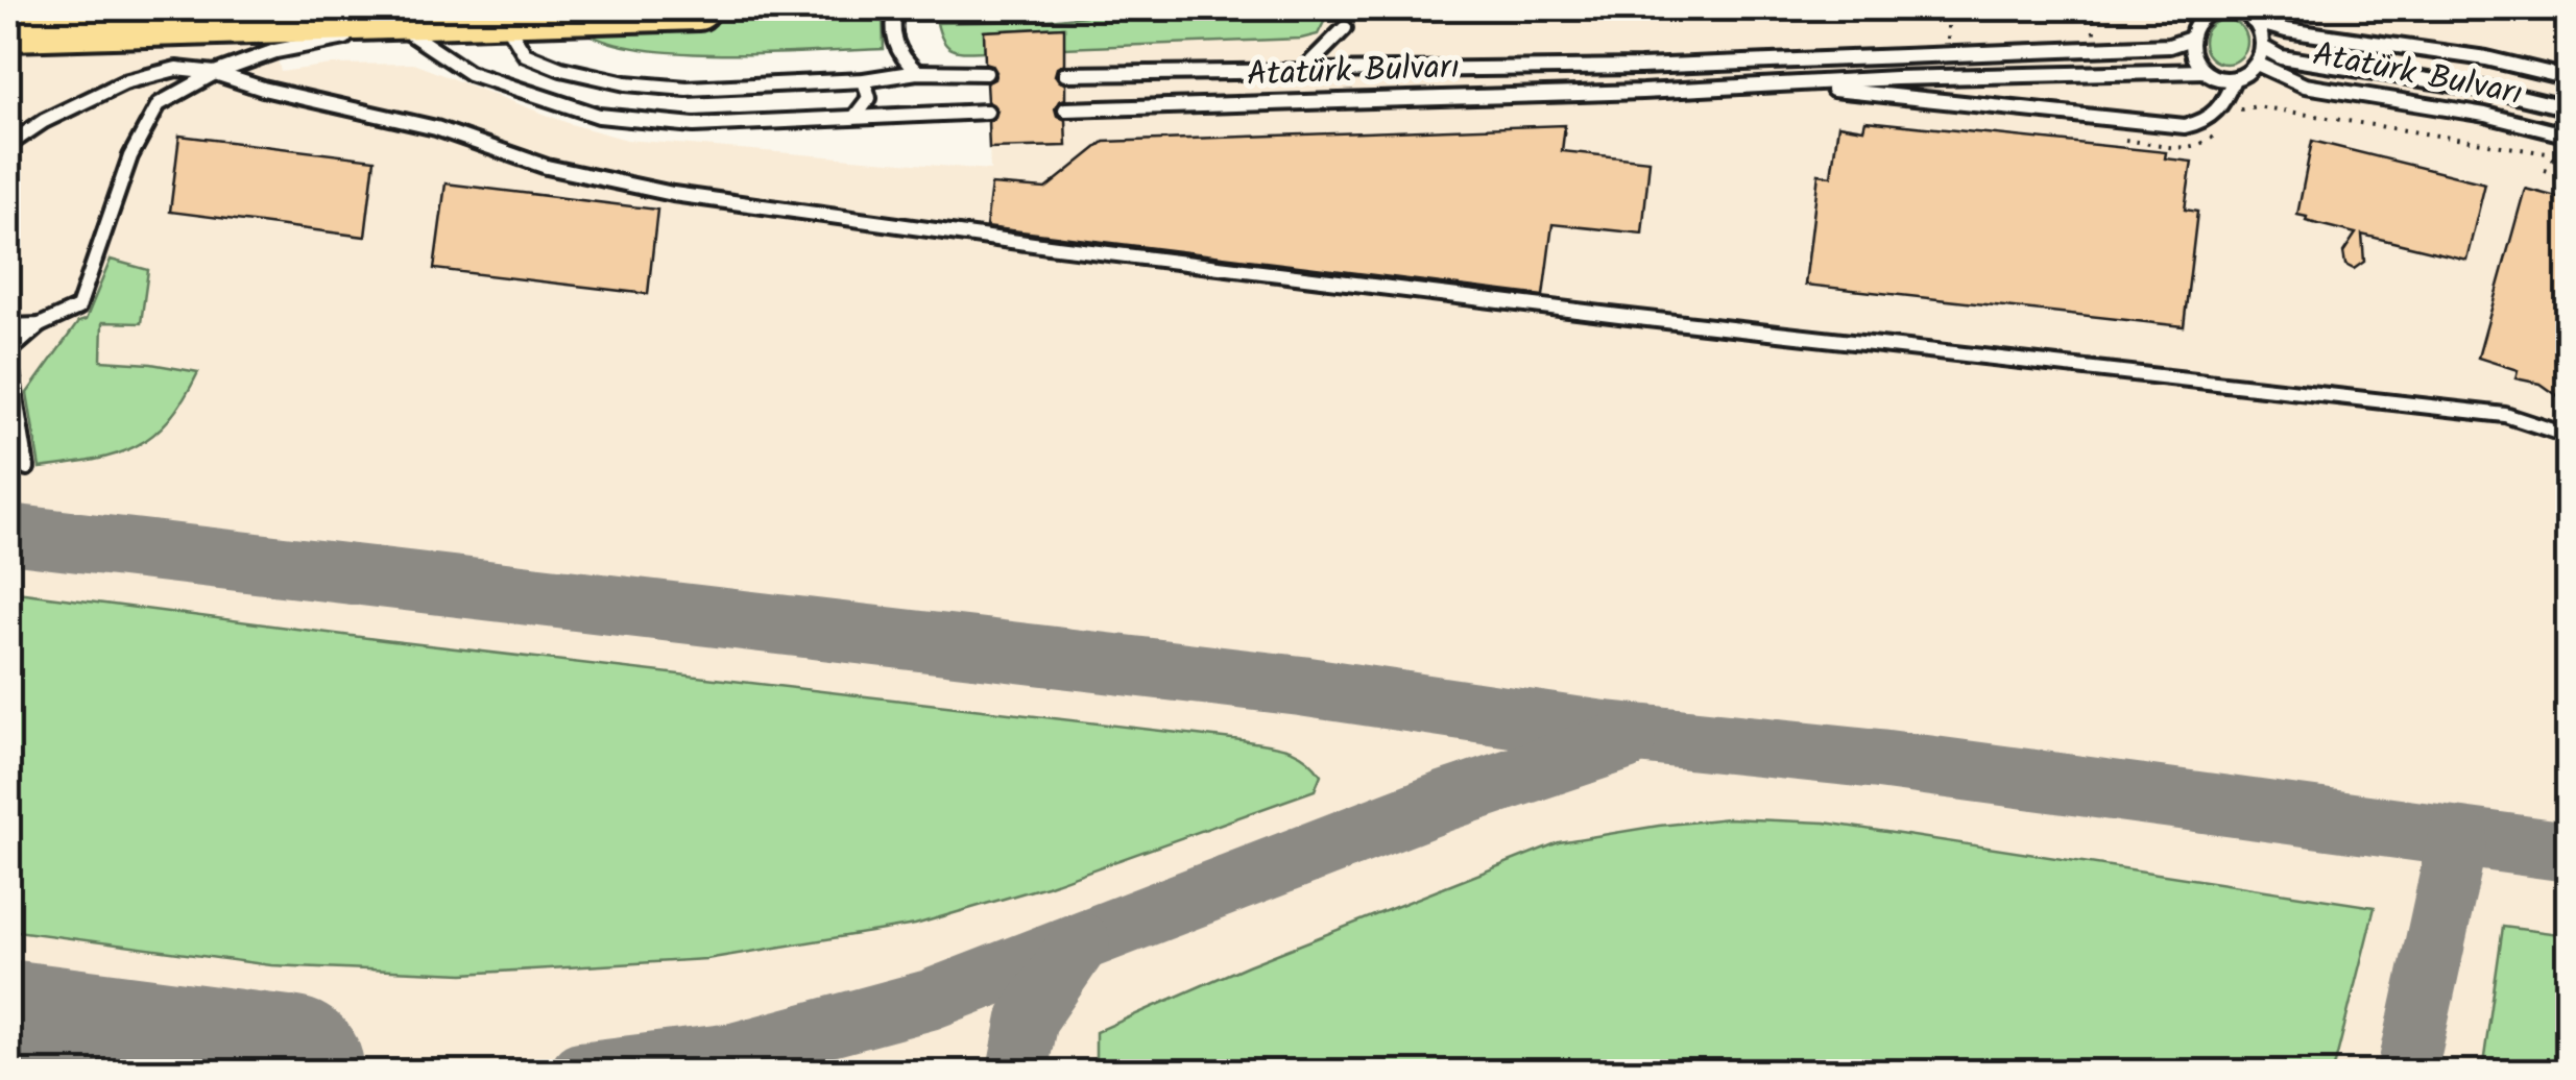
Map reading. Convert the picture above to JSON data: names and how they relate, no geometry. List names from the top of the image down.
{
  "streets": {
    "lane": ["Atatürk Bulvarı"]
  }
}
